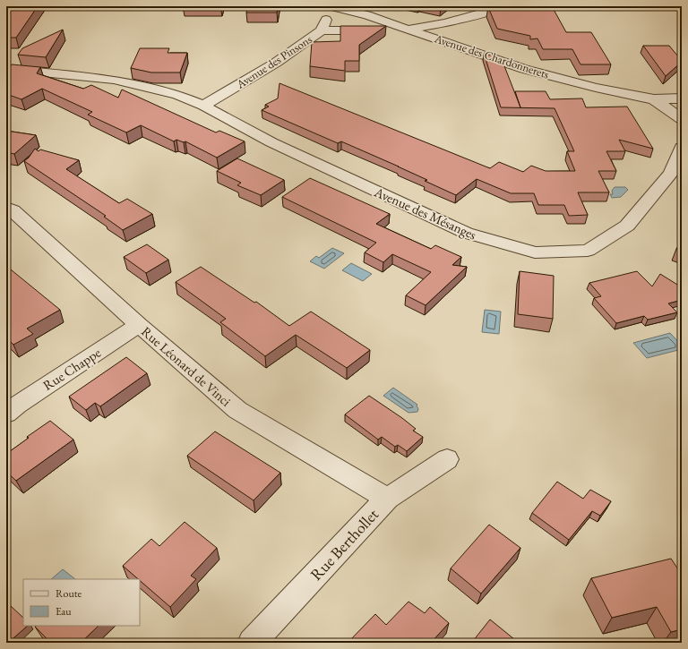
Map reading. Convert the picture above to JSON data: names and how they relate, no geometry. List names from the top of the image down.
{
  "streets": {
    "street": [
      "Avenue des Chardonnerets",
      "Avenue des Pinsons",
      "Avenue des Mésanges",
      "Rue Léonard de Vinci",
      "Rue Chappe",
      "Rue Berthollet"
    ]
  },
  "crossings": [
    ["Avenue des Pinsons", "Avenue des Mésanges"],
    ["Rue Léonard de Vinci", "Rue Chappe"],
    ["Rue Léonard de Vinci", "Rue Berthollet"]
  ],
  "legend": ["Route", "Eau"]
}
